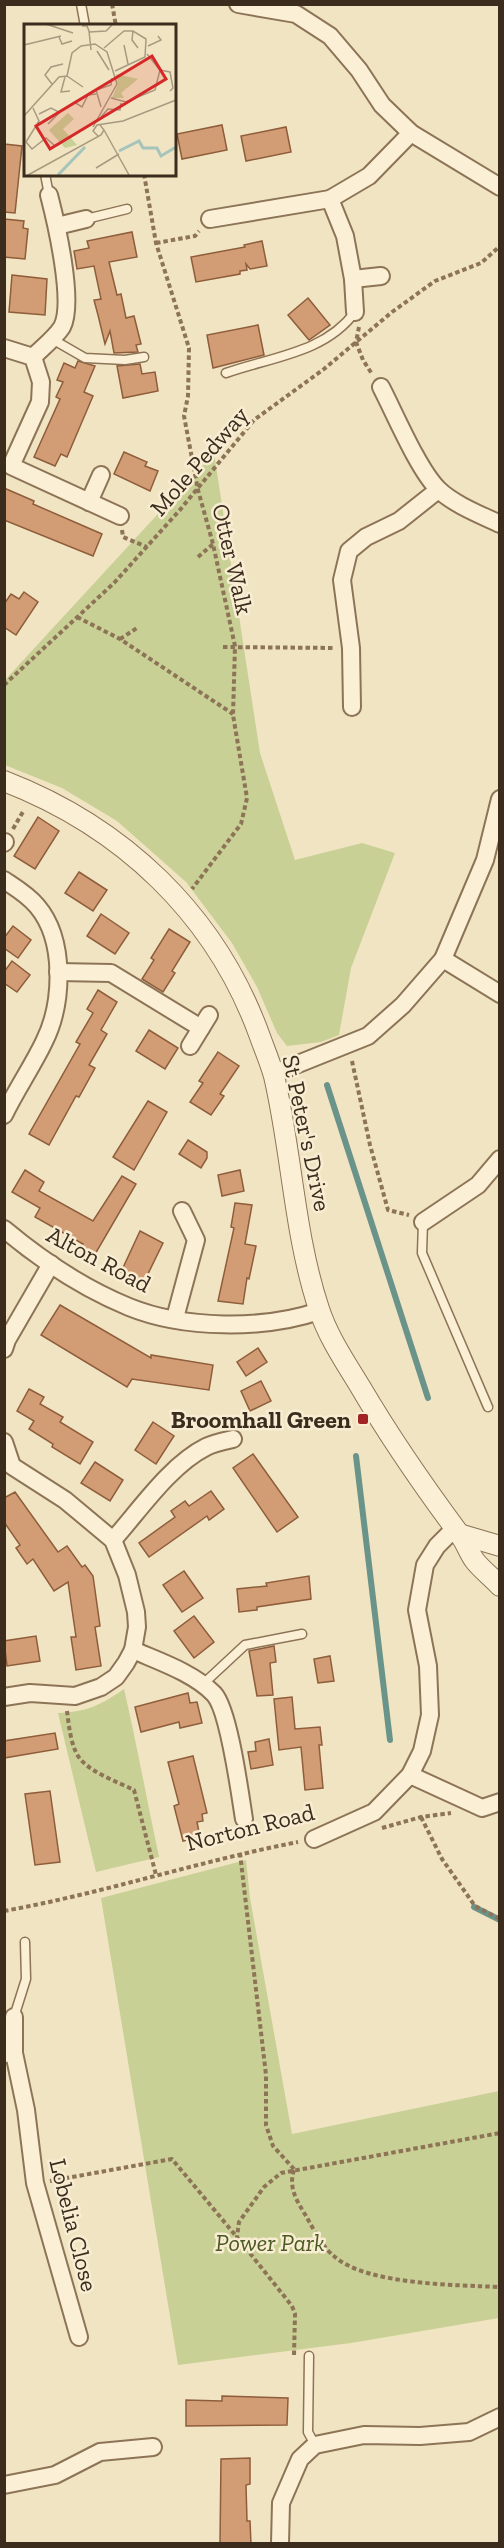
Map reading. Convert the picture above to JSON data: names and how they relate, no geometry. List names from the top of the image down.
{
  "streets": {
    "street": [
      "St Peter's Drive",
      "Alton Road",
      "Norton Road",
      "Lobelia Close"
    ],
    "path": ["Mole Pedway", "Otter Walk"]
  },
  "crossings": [
    ["Mole Pedway", "Otter Walk"],
    ["Otter Walk", "St Peter's Drive"],
    ["St Peter's Drive", "Alton Road"],
    ["St Peter's Drive", "Norton Road"]
  ],
  "parks": ["Power Park"],
  "places": {
    "transit": ["Broomhall Green"]
  }
}
